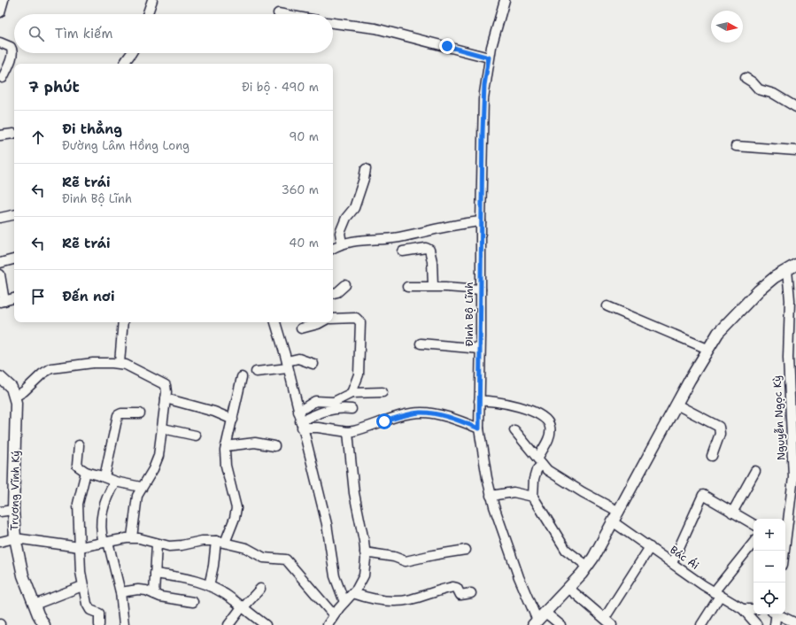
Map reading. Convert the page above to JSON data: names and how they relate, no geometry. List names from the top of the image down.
{
  "streets": {
    "main road": ["Trương Vĩnh Ký"],
    "street": ["Đinh Bộ Lĩnh", "Nguyễn Ngọc Kỳ", "Bác Ái"]
  },
  "north": "right",
  "page": {
    "search": "Tìm kiếm",
    "heading": ["7 phút", "Đi bộ · 490 m"],
    "list": [
      ["Đi thẳng", "Đường Lâm Hồng Long", "90 m"],
      ["Rẽ trái", "Đinh Bộ Lĩnh", "360 m"],
      ["Rẽ trái", "40 m"],
      "Đến nơi"
    ],
    "map_buttons": ["+", "−"]
  }
}
